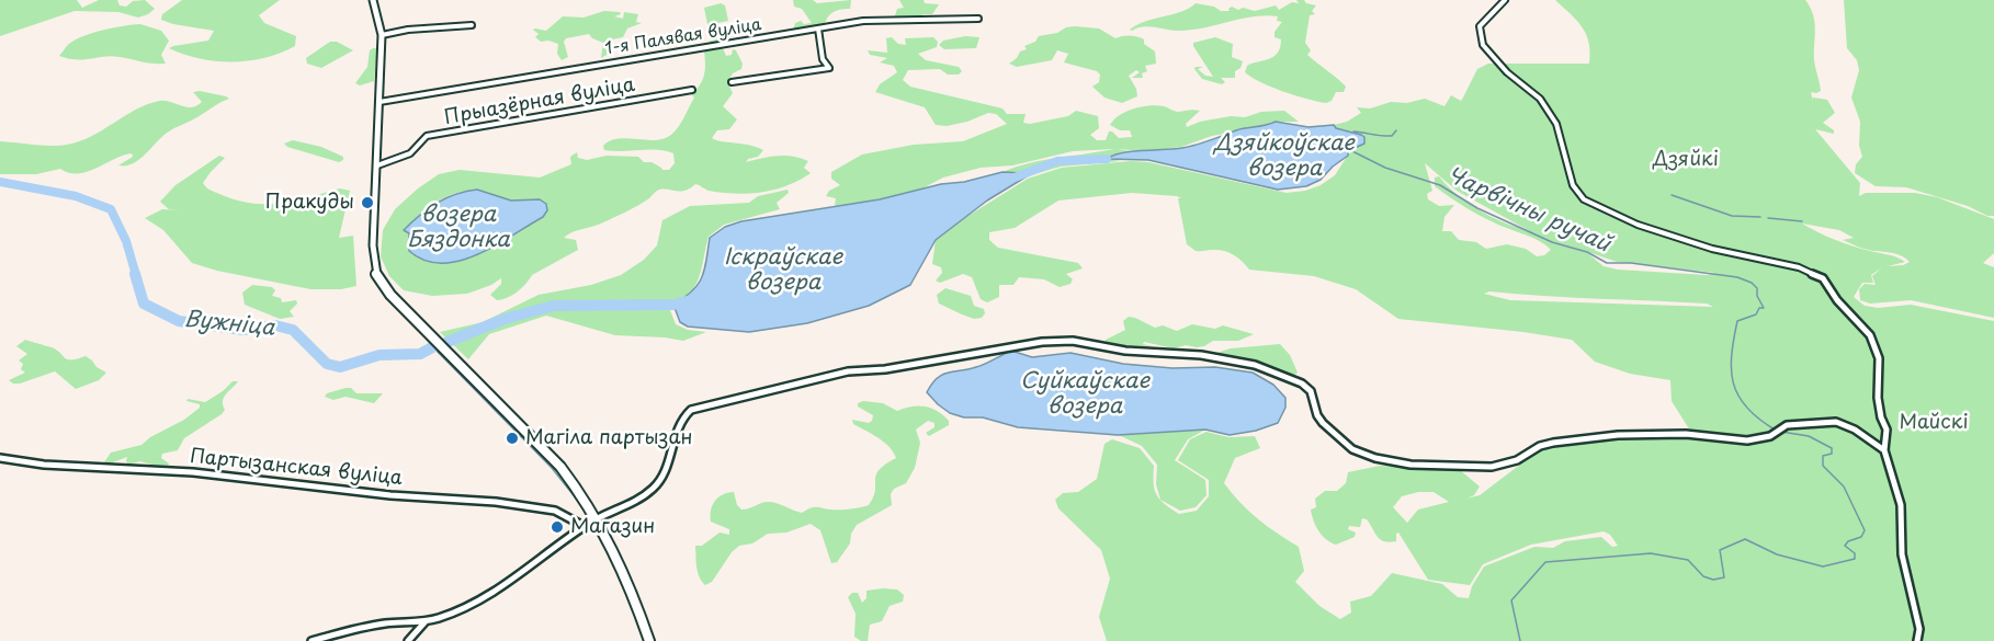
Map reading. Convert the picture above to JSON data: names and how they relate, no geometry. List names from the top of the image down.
{
  "streets": {
    "street": ["1-я Палявая вуліца", "Прыазёрная вуліца", "Партызанская вуліца"]
  },
  "water": [
    "Дзяйкоўскае возера",
    "Чарвічны ручай",
    "возера Бяздонка",
    "Іскраўскае возера",
    "Вужніца",
    "Суйкаўскае возера"
  ],
  "parks": ["Дзяйкі", "Майскі"],
  "places": ["Пракуды", "Магіла партызан", "Магазин"]
}
